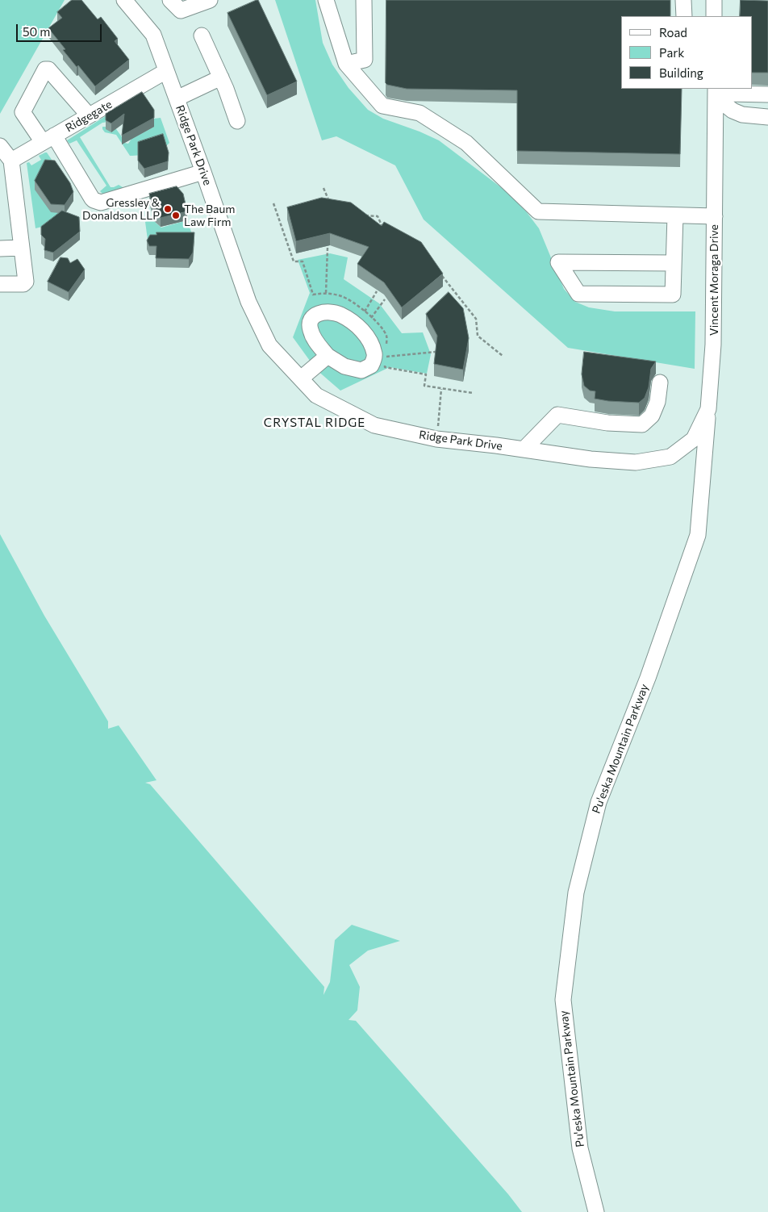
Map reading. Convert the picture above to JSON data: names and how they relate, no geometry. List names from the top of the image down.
{
  "streets": {
    "street": [
      "Ridgegate",
      "Ridge Park Drive",
      "Vincent Moraga Drive",
      "Pu'eska Mountain Parkway"
    ]
  },
  "crossings": [
    ["Ridgegate", "Ridge Park Drive"],
    ["Ridge Park Drive", "Vincent Moraga Drive"],
    ["Vincent Moraga Drive", "Pu'eska Mountain Parkway"]
  ],
  "districts": ["CRYSTAL RIDGE"],
  "places": ["Gressley & Donaldson LLP", "The Baum Law Firm"],
  "legend": ["Road", "Park", "Building"],
  "scale_bar": "50 m"
}
